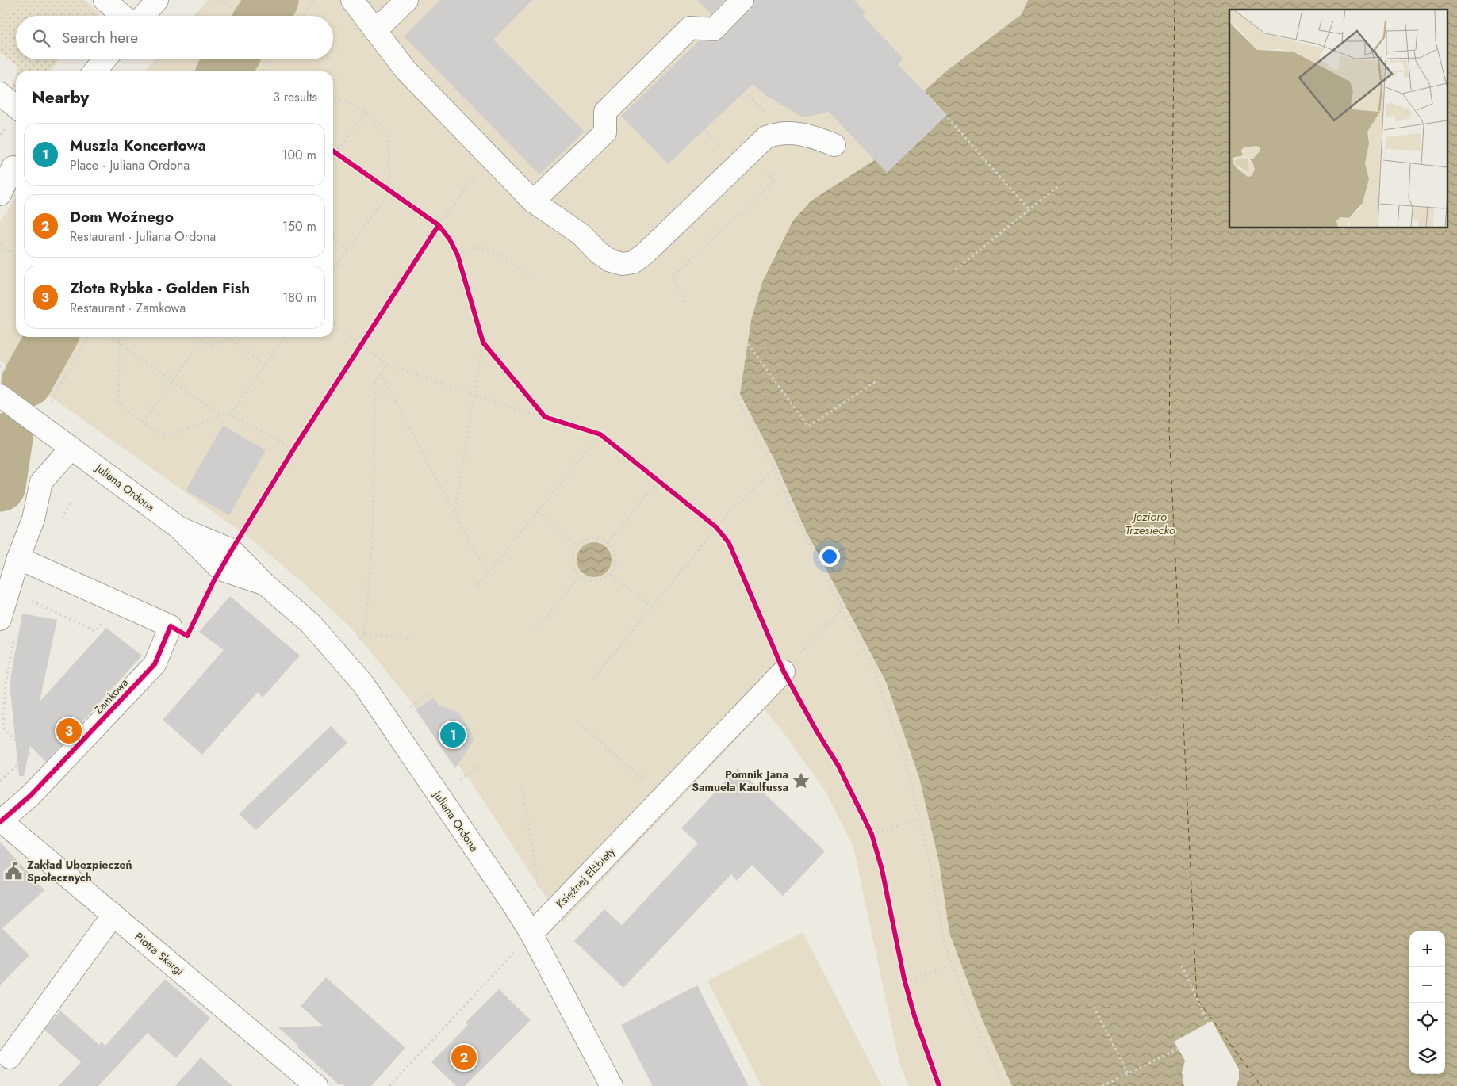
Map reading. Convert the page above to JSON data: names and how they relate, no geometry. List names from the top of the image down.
{
  "streets": {
    "street": [
      "Juliana Ordona",
      "Zamkowa",
      "Księżnej Elżbiety",
      "Piotra Skargi"
    ]
  },
  "crossings": [
    ["Juliana Ordona", "Księżnej Elżbiety"],
    ["Zamkowa", "Piotra Skargi"]
  ],
  "water": ["Jezioro Trzesiecko"],
  "places": {
    "place": ["Pomnik Jana Samuela Kaulfussa"],
    "public building": ["Zakład Ubezpieczeń Społecznych"]
  },
  "page": {
    "search": "Search here",
    "heading": ["Nearby", "3 results"],
    "list": [
      {
        "mark": "1",
        "name": "Muszla Koncertowa",
        "note": "Place · Juliana Ordona",
        "value": "100 m"
      },
      {
        "mark": "2",
        "name": "Dom Woźnego",
        "note": "Restaurant · Juliana Ordona",
        "value": "150 m"
      },
      {
        "mark": "3",
        "name": "Złota Rybka - Golden Fish",
        "note": "Restaurant · Zamkowa",
        "value": "180 m"
      }
    ],
    "pins": ["3", "1", "2"],
    "map_buttons": ["+", "−"]
  }
}
